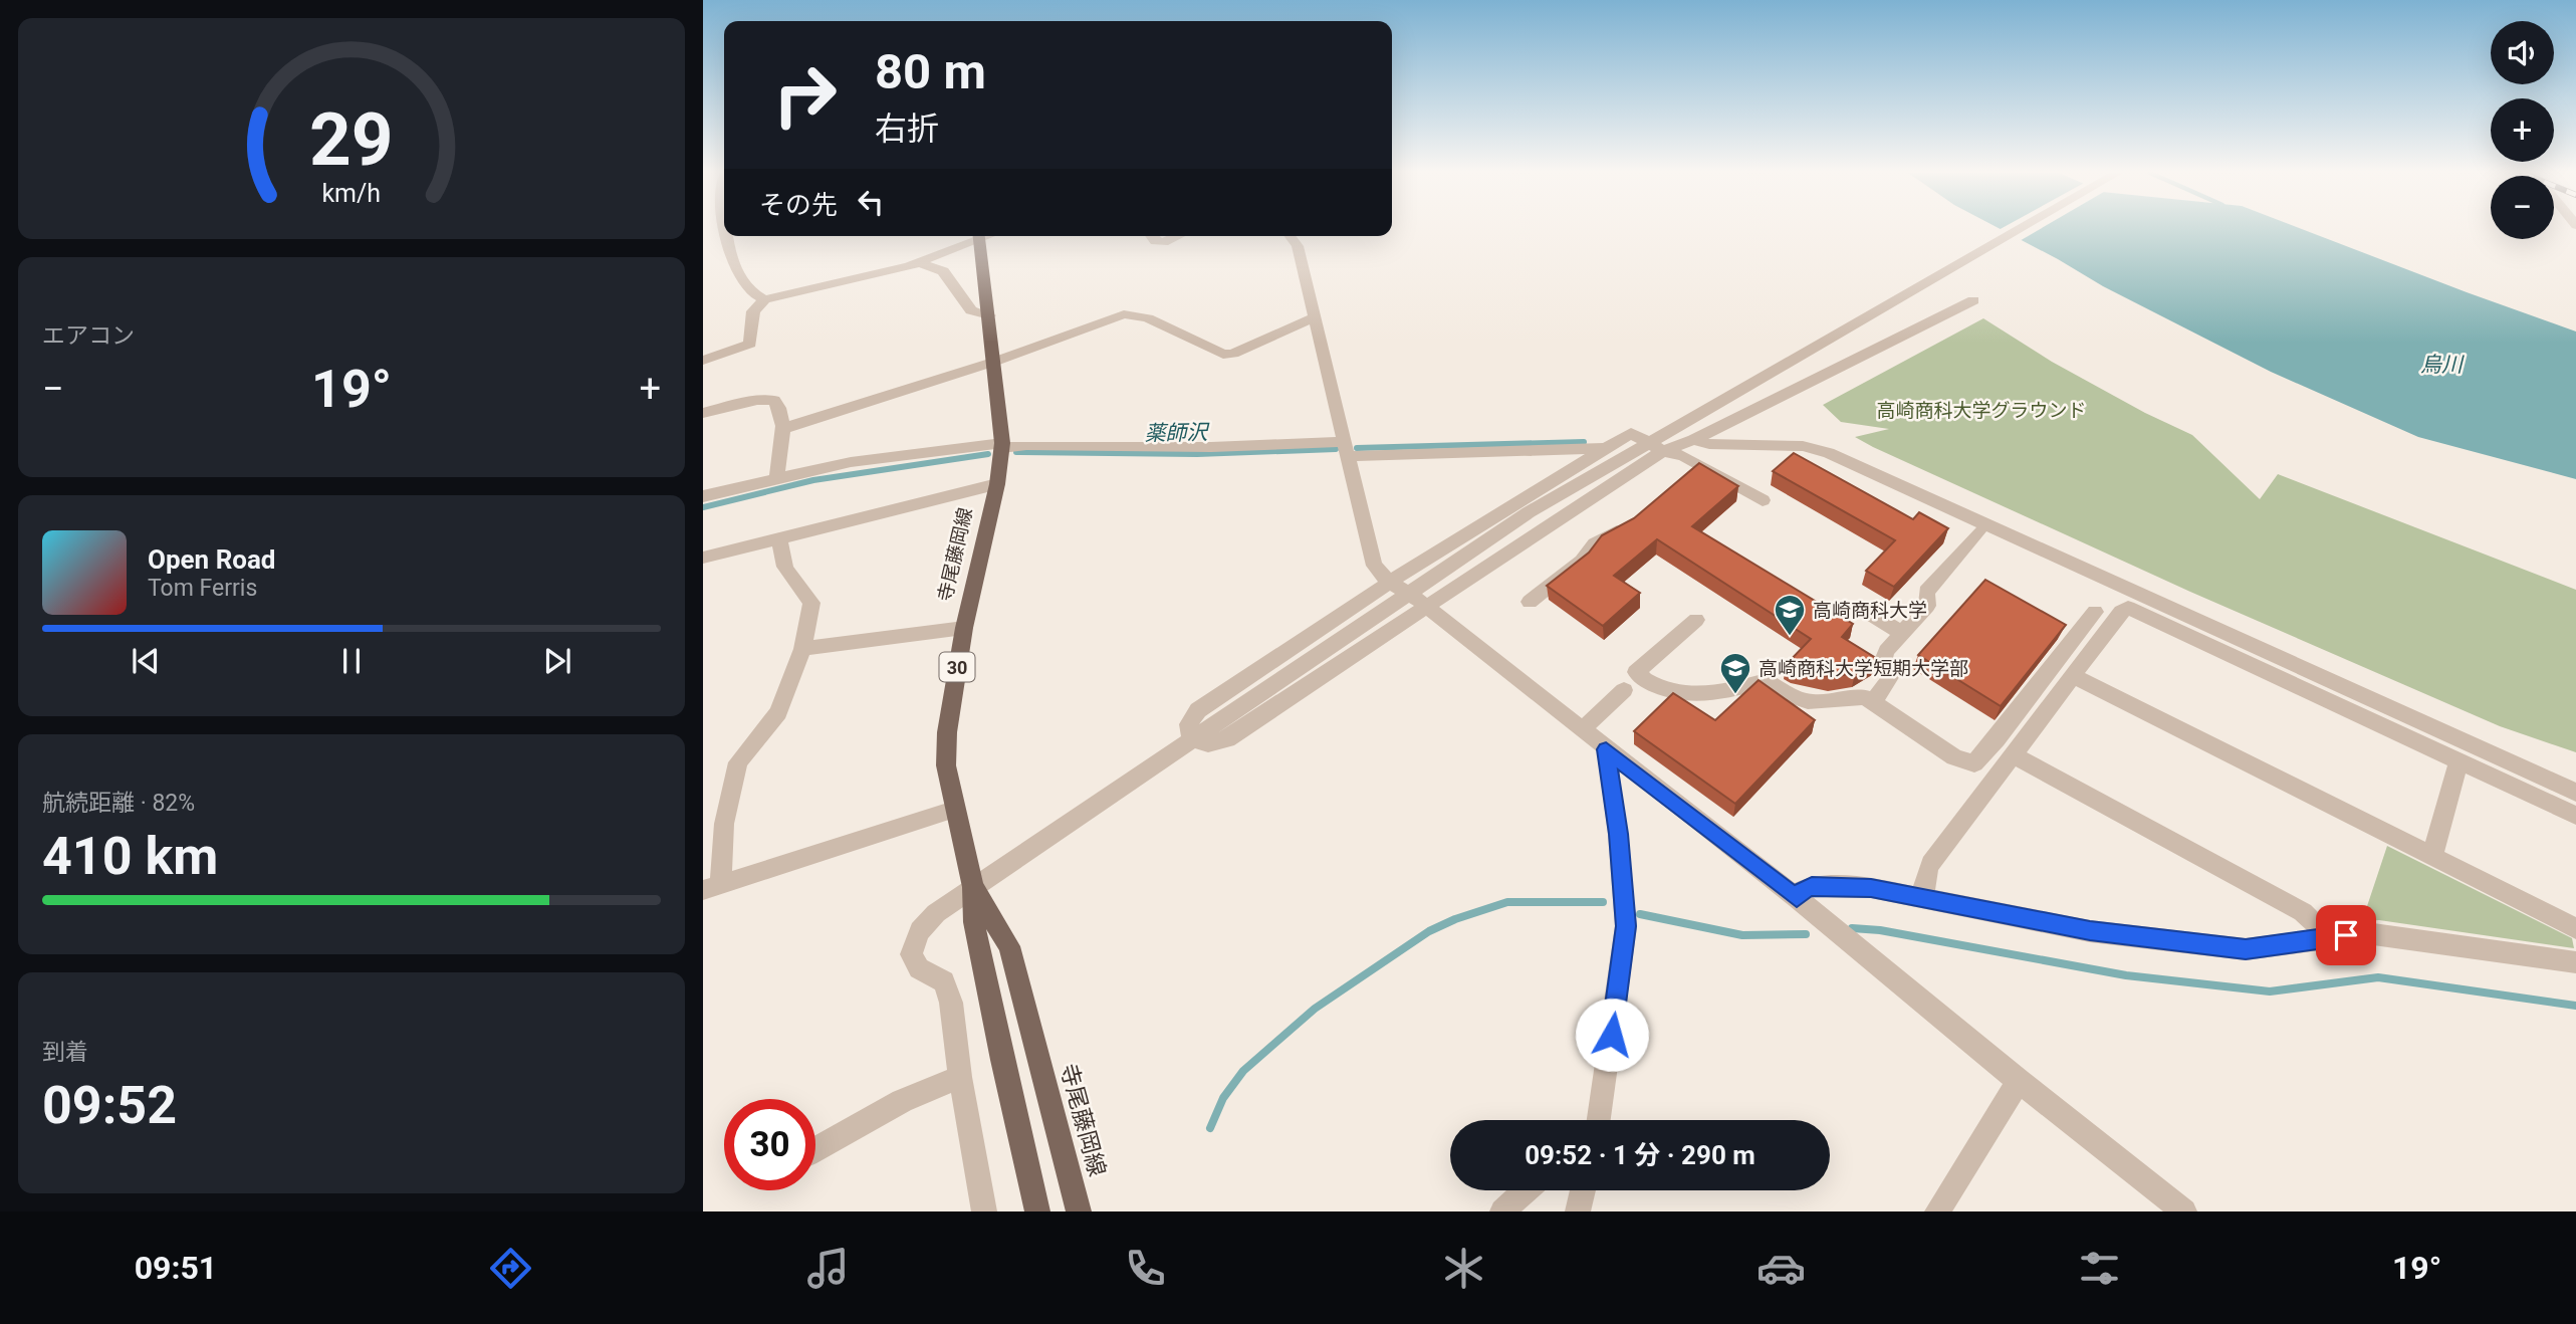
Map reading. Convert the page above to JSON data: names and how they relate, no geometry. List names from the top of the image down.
{
  "streets": {
    "main road": ["寺尾藤岡線", "30"]
  },
  "water": ["烏川", "薬師沢"],
  "parks": ["高崎商科大学グラウンド"],
  "places": {
    "school or university": ["高崎商科大学", "高崎商科大学短期大学部"]
  },
  "page": {
    "map_buttons": ["+", "−"],
    "turn": ["80 m", "右折"],
    "then": "その先",
    "tile": [
      "エアコン",
      ["航続距離 · 82%", "410 km"],
      ["到着", "09:52"]
    ],
    "heat": ["−", "19°", "+"],
    "song": ["Open Road", "Tom Ferris"],
    "limit": "30",
    "trip": "09:52 · 1 分 · 290 m",
    "tabs": ["09:51", "19°"],
    "gauge": ["29", "km/h"]
  }
}
